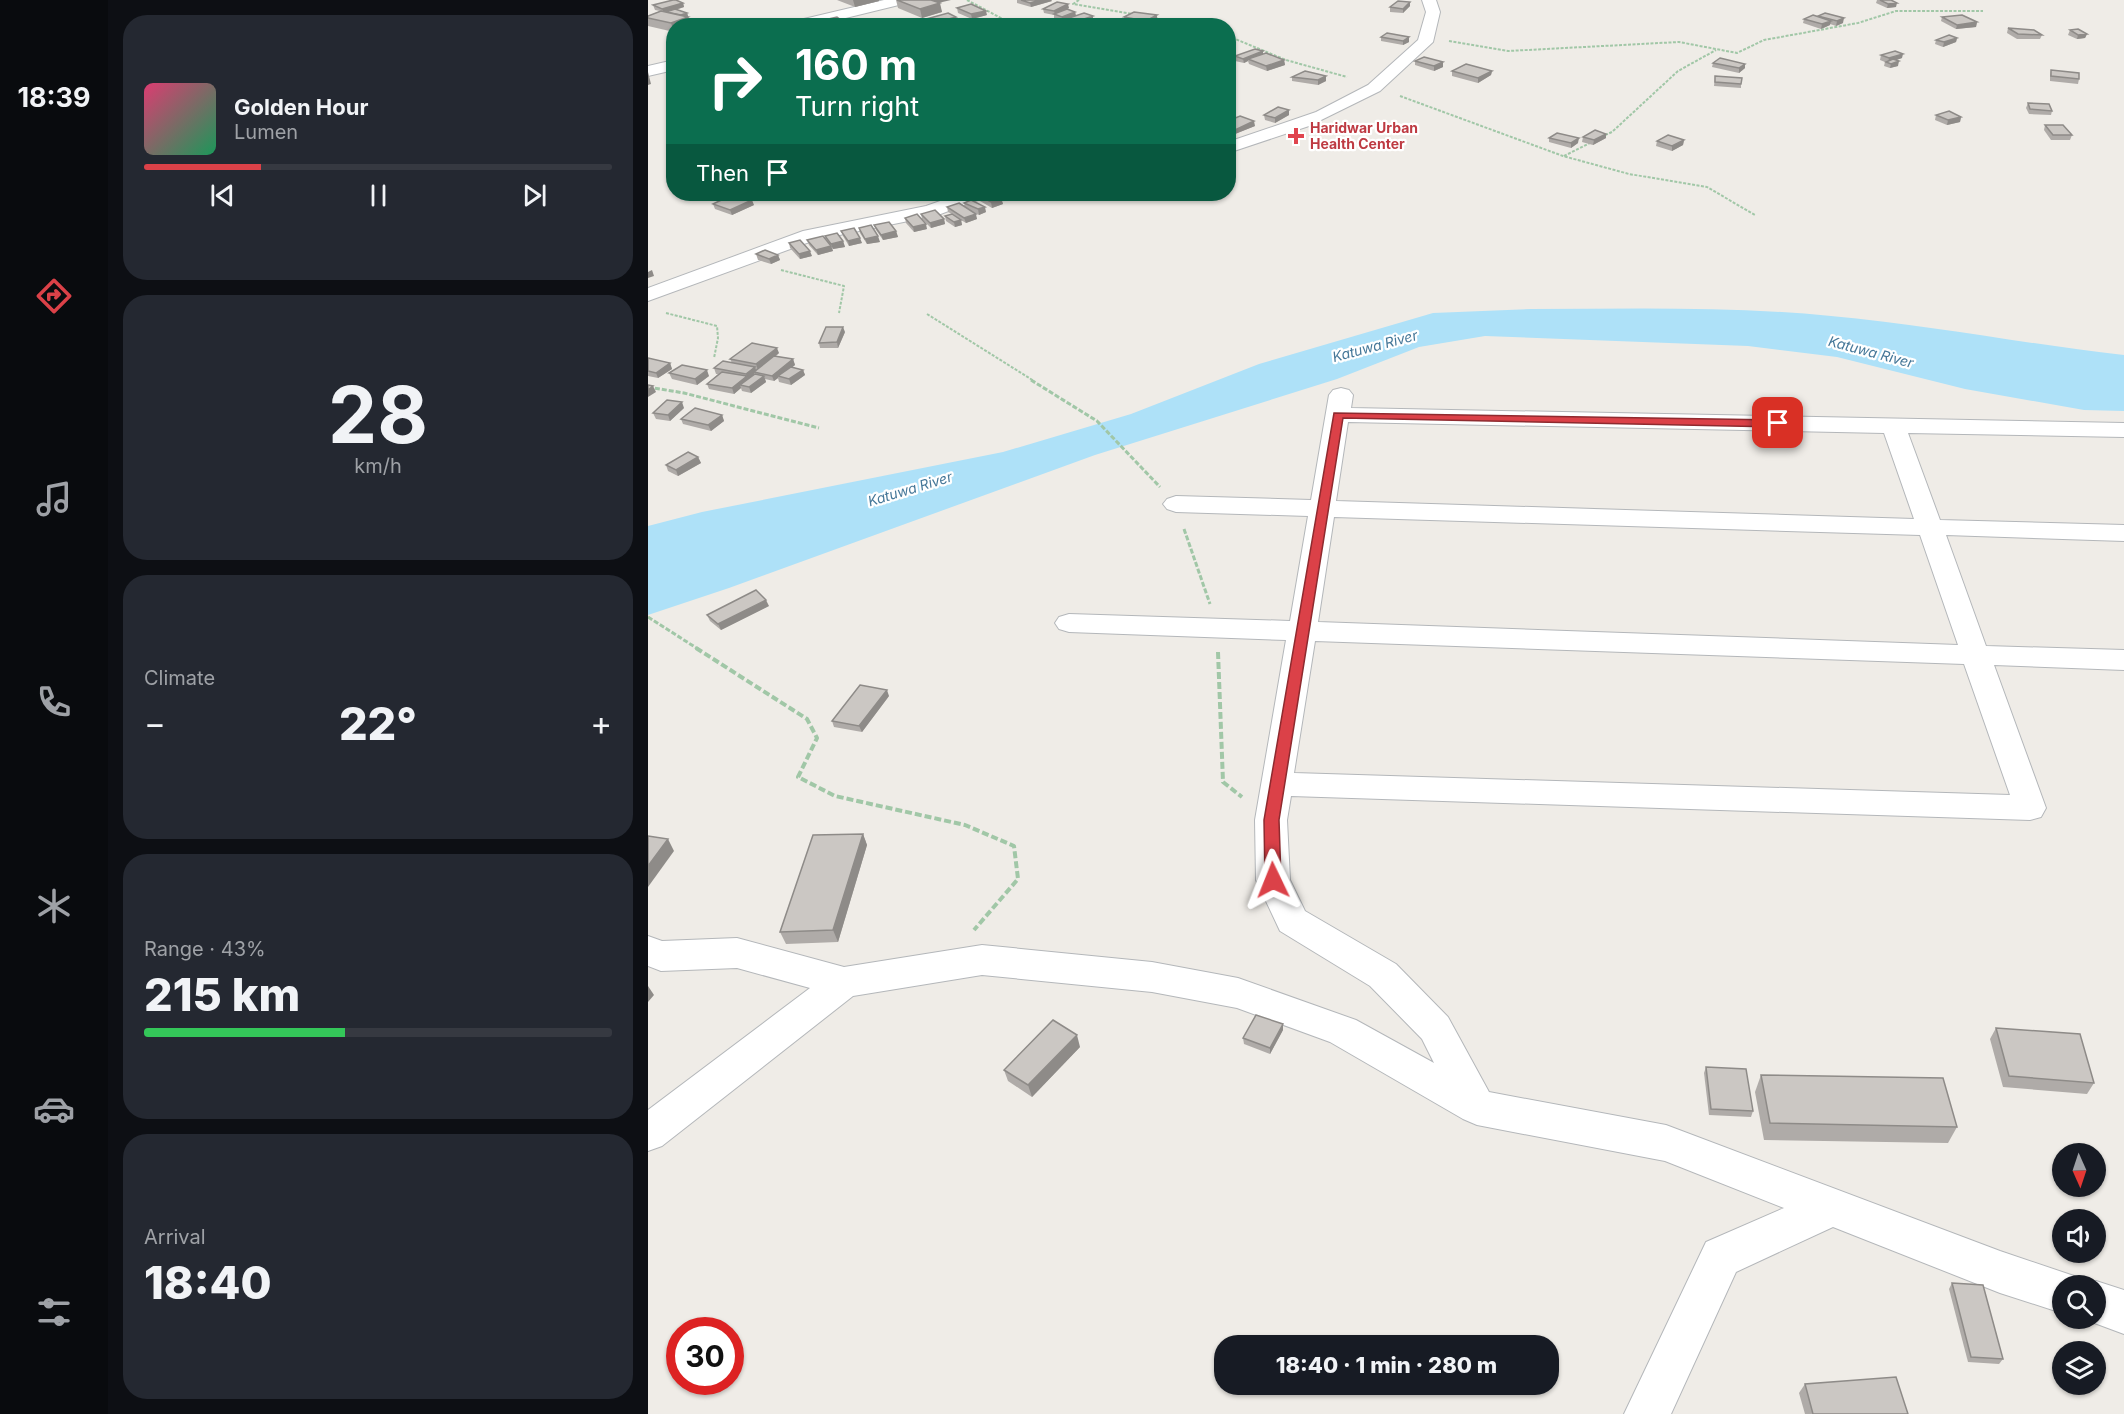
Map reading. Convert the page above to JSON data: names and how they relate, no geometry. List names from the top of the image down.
{
  "water": ["Katuwa River"],
  "places": {
    "health": ["Haridwar Urban Health Center"]
  },
  "north": "bottom",
  "page": {
    "tabs": "18:39",
    "turn": ["160 m", "Turn right"],
    "song": ["Golden Hour", "Lumen"],
    "then": "Then",
    "tile": [
      ["28", "km/h"],
      "Climate",
      ["Range · 43%", "215 km"],
      ["Arrival", "18:40"]
    ],
    "heat": ["−", "22°", "+"],
    "limit": "30",
    "trip": "18:40 · 1 min · 280 m"
  }
}
